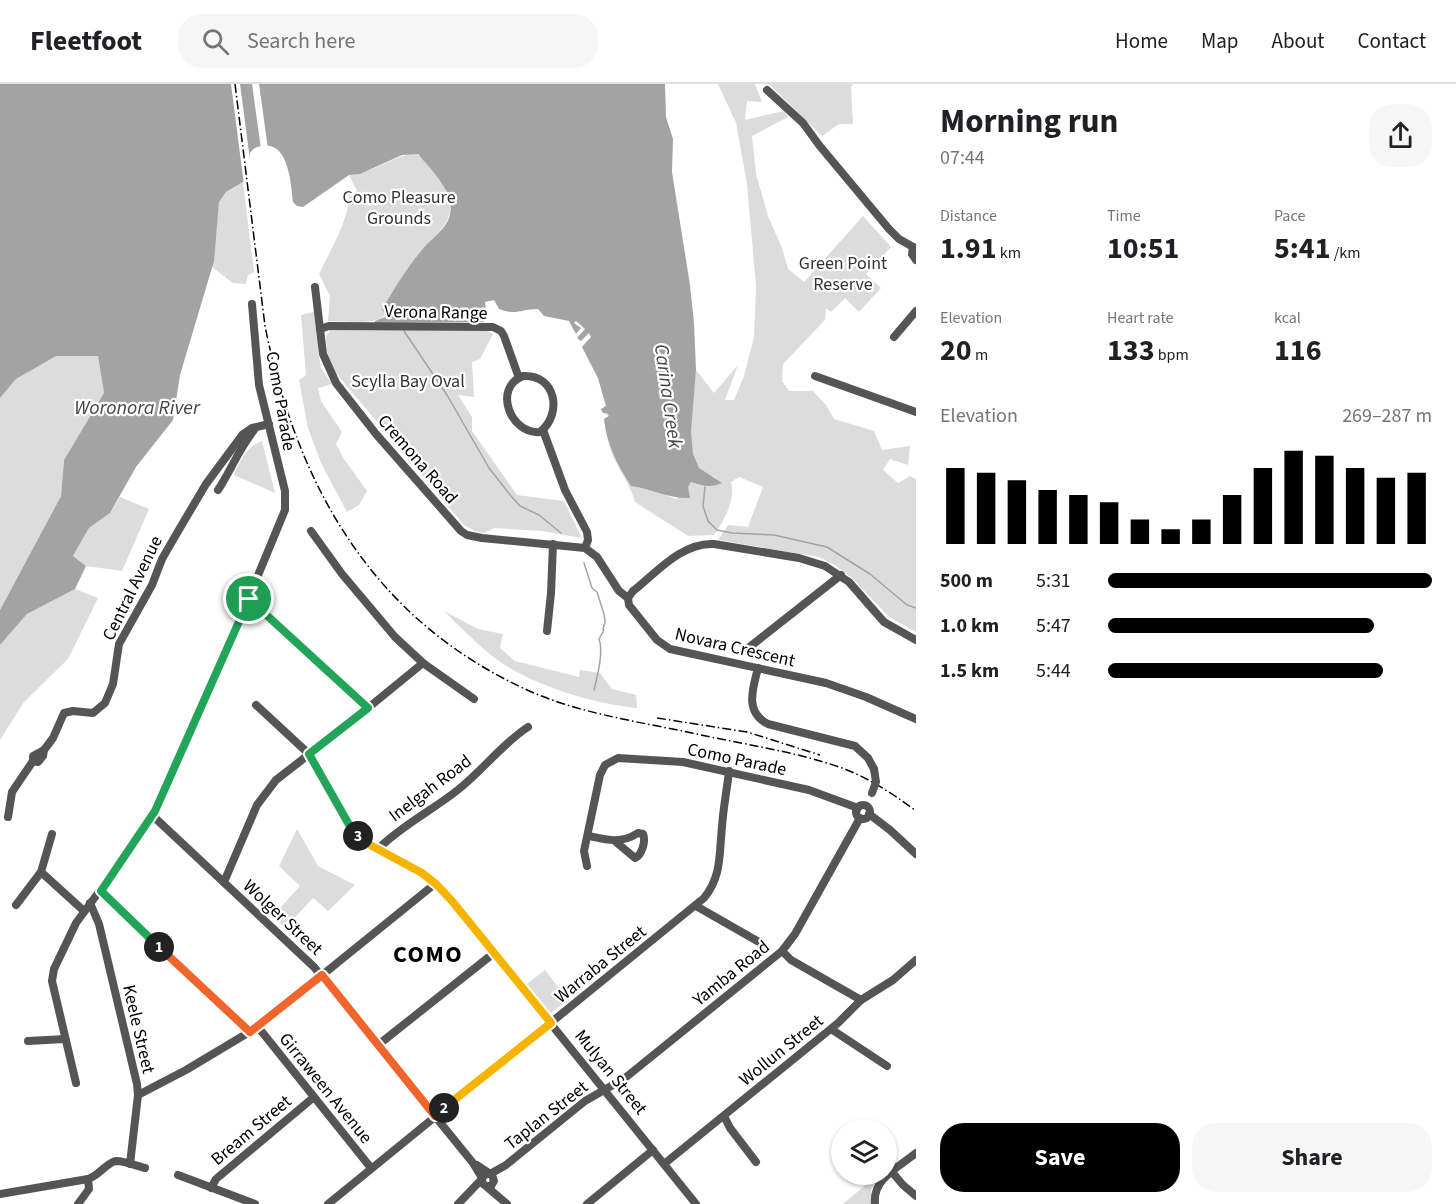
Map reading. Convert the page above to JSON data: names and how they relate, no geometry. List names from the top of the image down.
{
  "streets": {
    "street": [
      "Verona Range",
      "Como Parade",
      "Cremona Road",
      "Central Avenue",
      "Novara Crescent",
      "Inelgah Road",
      "Wolger Street",
      "Warraba Street",
      "Yamba Road",
      "Keele Street",
      "Wollun Street",
      "Mulyan Street",
      "Girraween Avenue",
      "Taplan Street",
      "Bream Street"
    ]
  },
  "crossings": [
    ["Verona Range", "Cremona Road"],
    ["Como Parade", "Central Avenue"],
    ["Como Parade", "Warraba Street"],
    ["Como Parade", "Yamba Road"],
    ["Inelgah Road", "Mulyan Street"],
    ["Wolger Street", "Warraba Street"],
    ["Wolger Street", "Taplan Street"],
    ["Warraba Street", "Mulyan Street"],
    ["Warraba Street", "Girraween Avenue"],
    ["Yamba Road", "Mulyan Street"],
    ["Yamba Road", "Taplan Street"],
    ["Wollun Street", "Mulyan Street"],
    ["Mulyan Street", "Taplan Street"],
    ["Girraween Avenue", "Bream Street"]
  ],
  "districts": ["COMO"],
  "water": ["Carina Creek", "Woronora River"],
  "parks": ["Como Pleasure Grounds", "Green Point Reserve", "Scylla Bay Oval"],
  "page": {
    "header": "Fleetfoot",
    "search": "Search here",
    "nav": [
      "Home",
      "Map",
      "About",
      "Contact"
    ],
    "heading": ["Morning run", "07:44"],
    "stats": [
      ["Distance", "1.91 km"],
      ["Time", "10:51"],
      ["Pace", "5:41 /km"],
      ["Elevation", "20 m"],
      ["Heart rate", "133 bpm"],
      ["kcal", "116"]
    ],
    "chart": ["Elevation", "269–287 m"],
    "list": [
      {
        "name": "500 m",
        "note": "5:31"
      },
      {
        "name": "1.0 km",
        "note": "5:47"
      },
      {
        "name": "1.5 km",
        "note": "5:44"
      }
    ],
    "pins": ["3", "1", "2"],
    "buttons": ["Save", "Share"]
  }
}
